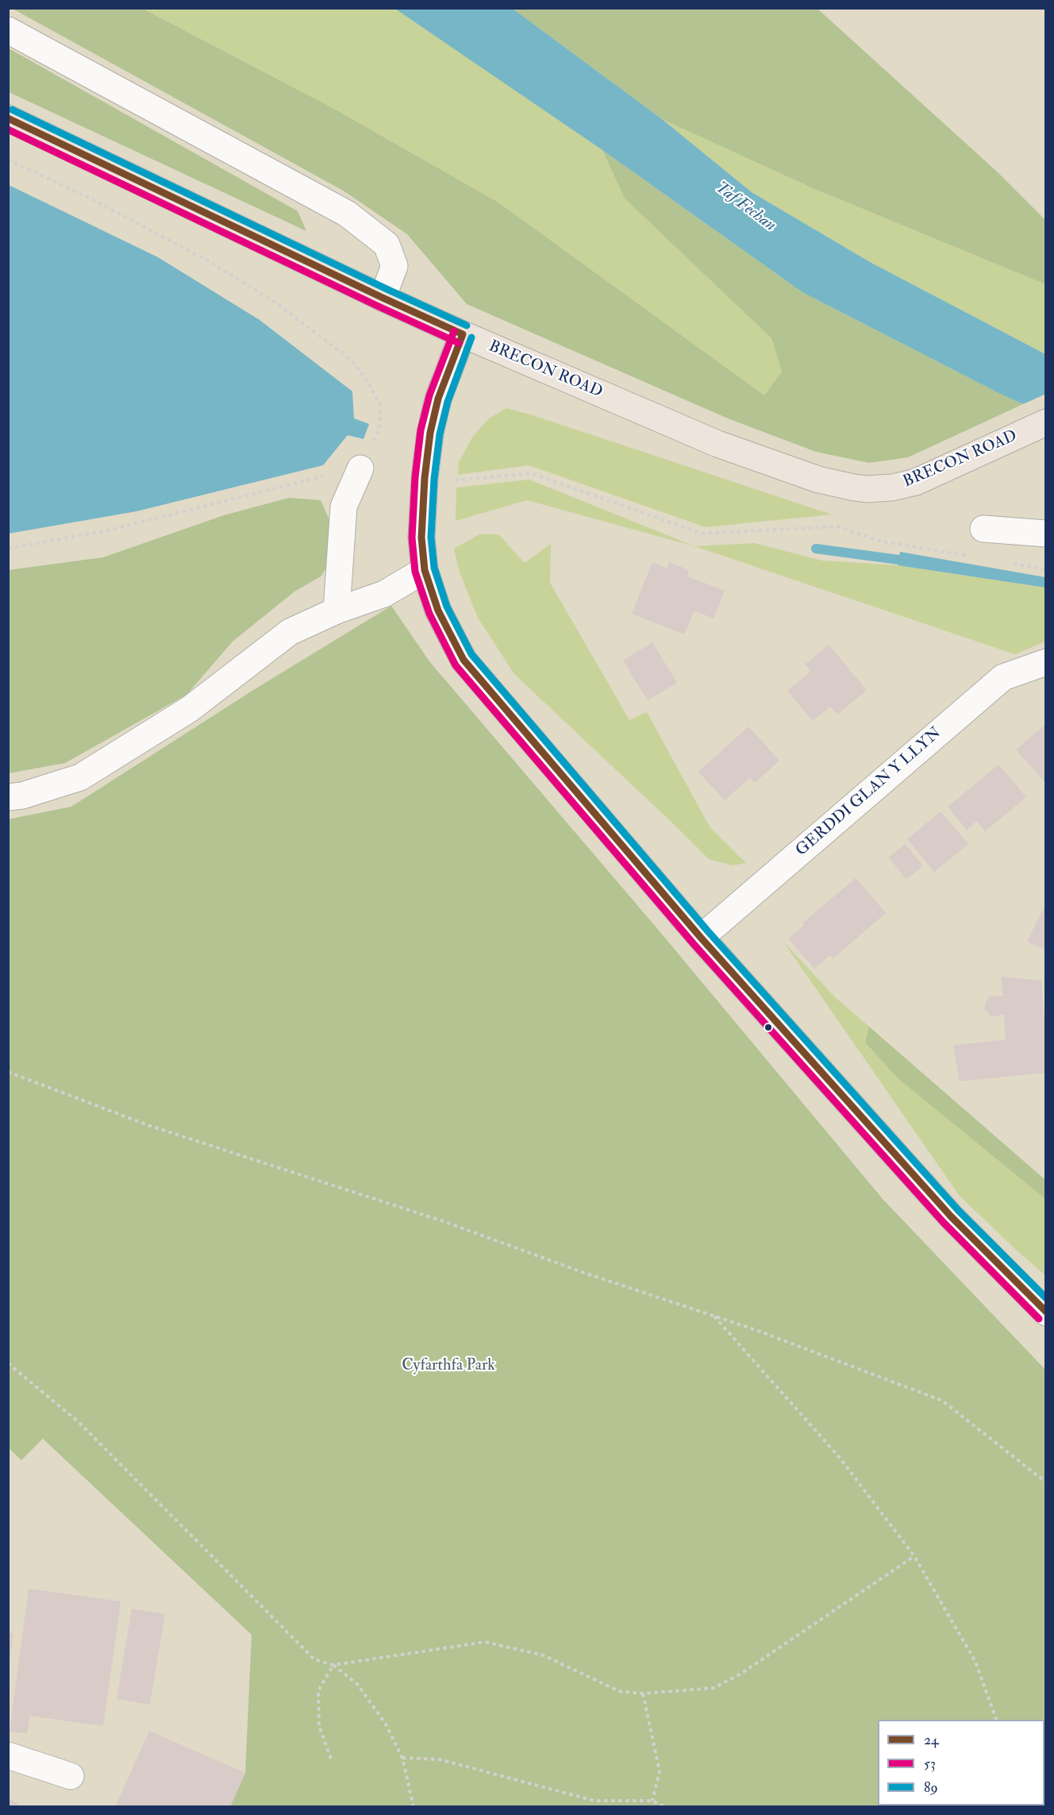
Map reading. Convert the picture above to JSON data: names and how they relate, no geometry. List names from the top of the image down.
{
  "streets": {
    "main road": ["BRECON ROAD"],
    "street": ["GERDDI GLAN Y LLYN"]
  },
  "water": ["Taf Fechan"],
  "parks": ["Cyfarthfa Park"],
  "lines": ["transit line 89", "transit line 24", "transit line 53"],
  "legend": ["24", "53", "89"]
}
